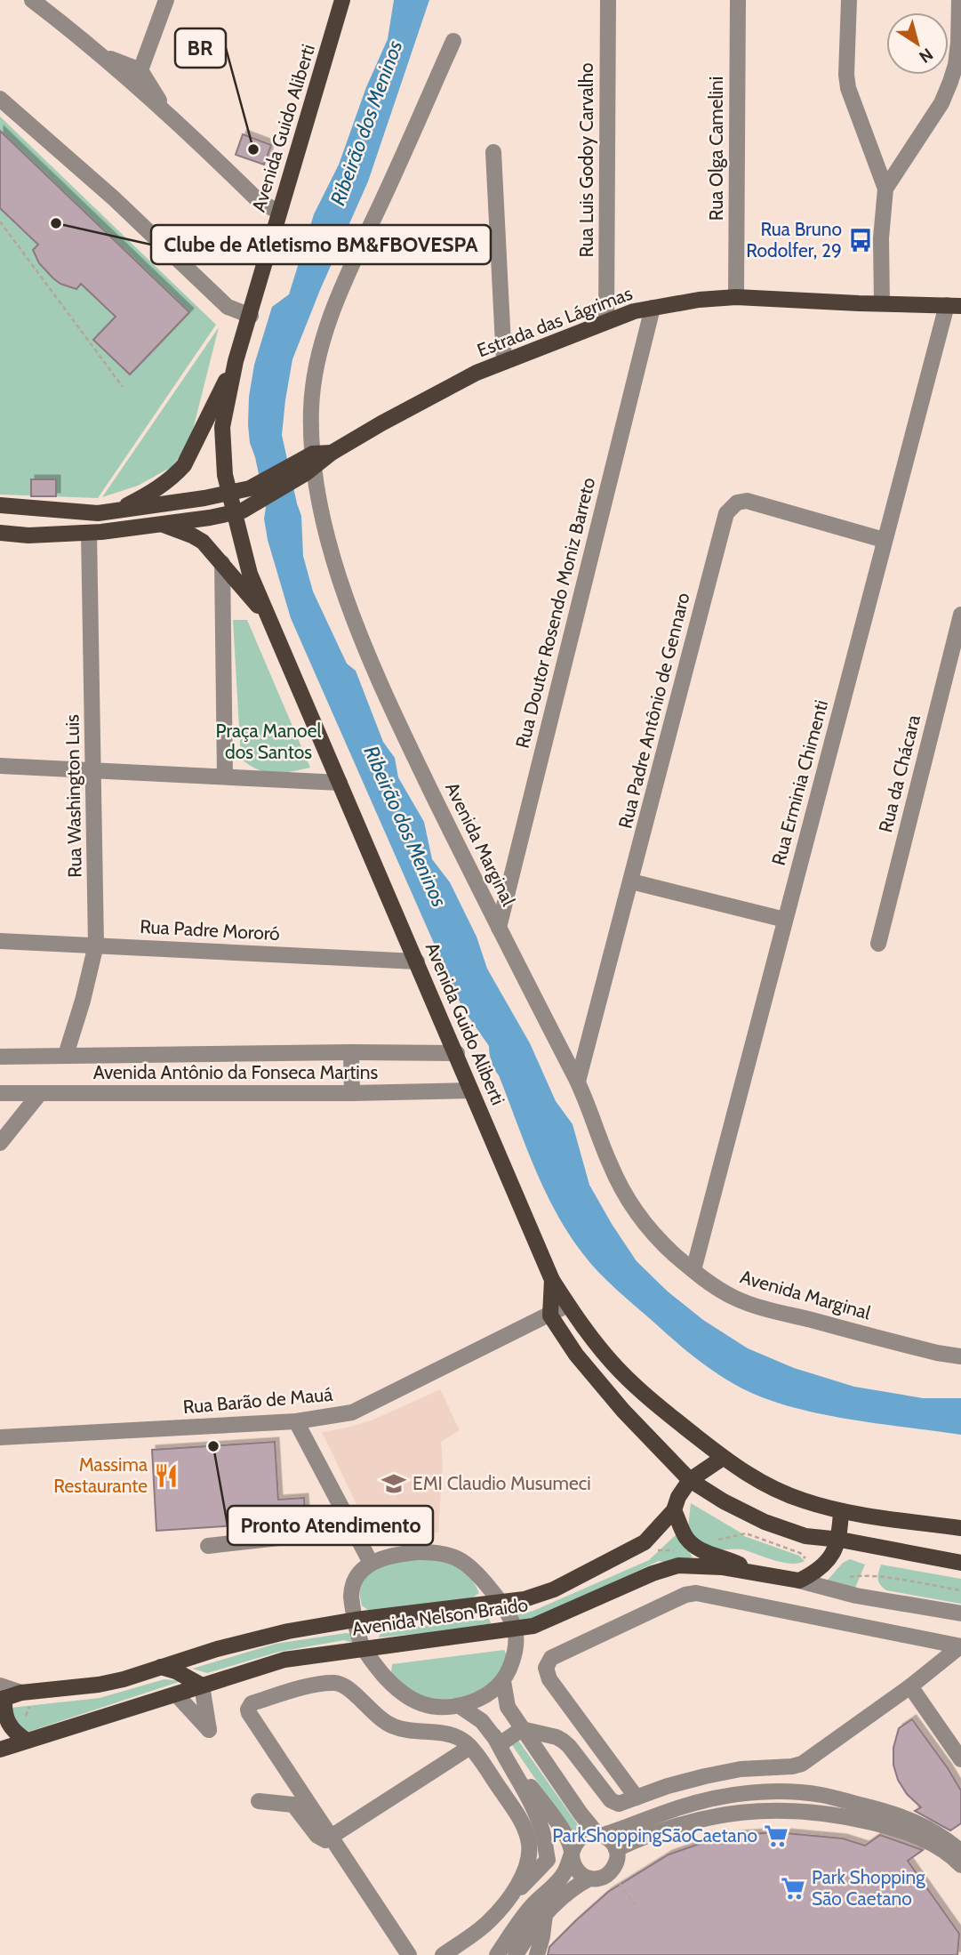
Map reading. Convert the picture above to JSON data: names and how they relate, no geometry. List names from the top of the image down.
{
  "streets": {
    "main road": ["Avenida Guido Aliberti", "Estrada das Lágrimas", "Avenida Nelson Braido"],
    "street": [
      "Rua Olga Camelini",
      "Rua Luis Godoy Carvalho",
      "Rua Doutor Rosendo Moniz Barreto",
      "Rua Padre Antônio de Gennaro",
      "Rua da Chácara",
      "Rua Erminia Chimenti",
      "Rua Washington Luis",
      "Avenida Marginal",
      "Rua Padre Mororó",
      "Avenida Antônio da Fonseca Martins",
      "Rua Barão de Mauá"
    ]
  },
  "crossings": [
    ["Avenida Guido Aliberti", "Estrada das Lágrimas"],
    ["Avenida Guido Aliberti", "Rua Padre Mororó"],
    ["Avenida Guido Aliberti", "Avenida Antônio da Fonseca Martins"],
    ["Avenida Guido Aliberti", "Rua Barão de Mauá"],
    ["Avenida Guido Aliberti", "Avenida Nelson Braido"],
    ["Rua Olga Camelini", "Estrada das Lágrimas"],
    ["Rua Luis Godoy Carvalho", "Estrada das Lágrimas"],
    ["Estrada das Lágrimas", "Rua Doutor Rosendo Moniz Barreto"],
    ["Estrada das Lágrimas", "Rua Erminia Chimenti"],
    ["Estrada das Lágrimas", "Rua Washington Luis"],
    ["Estrada das Lágrimas", "Avenida Marginal"],
    ["Rua Doutor Rosendo Moniz Barreto", "Avenida Marginal"],
    ["Rua Padre Antônio de Gennaro", "Rua Erminia Chimenti"],
    ["Rua Padre Antônio de Gennaro", "Avenida Marginal"],
    ["Rua Erminia Chimenti", "Avenida Marginal"],
    ["Rua Washington Luis", "Rua Padre Mororó"],
    ["Rua Washington Luis", "Avenida Antônio da Fonseca Martins"]
  ],
  "water": ["Ribeirão dos Meninos"],
  "parks": ["Praça Manoel dos Santos"],
  "places": {
    "other": ["BR", "Clube de Atletismo BM&FBOVESPA", "Pronto Atendimento"],
    "bus stop": ["Rua Bruno Rodolfer, 29"],
    "restaurant": ["Massima Restaurante"],
    "school or university": ["EMI Claudio Musumeci"],
    "supermarket": ["ParkShoppingSãoCaetano", "Park Shopping São Caetano"]
  },
  "north": "bottom right"
}
